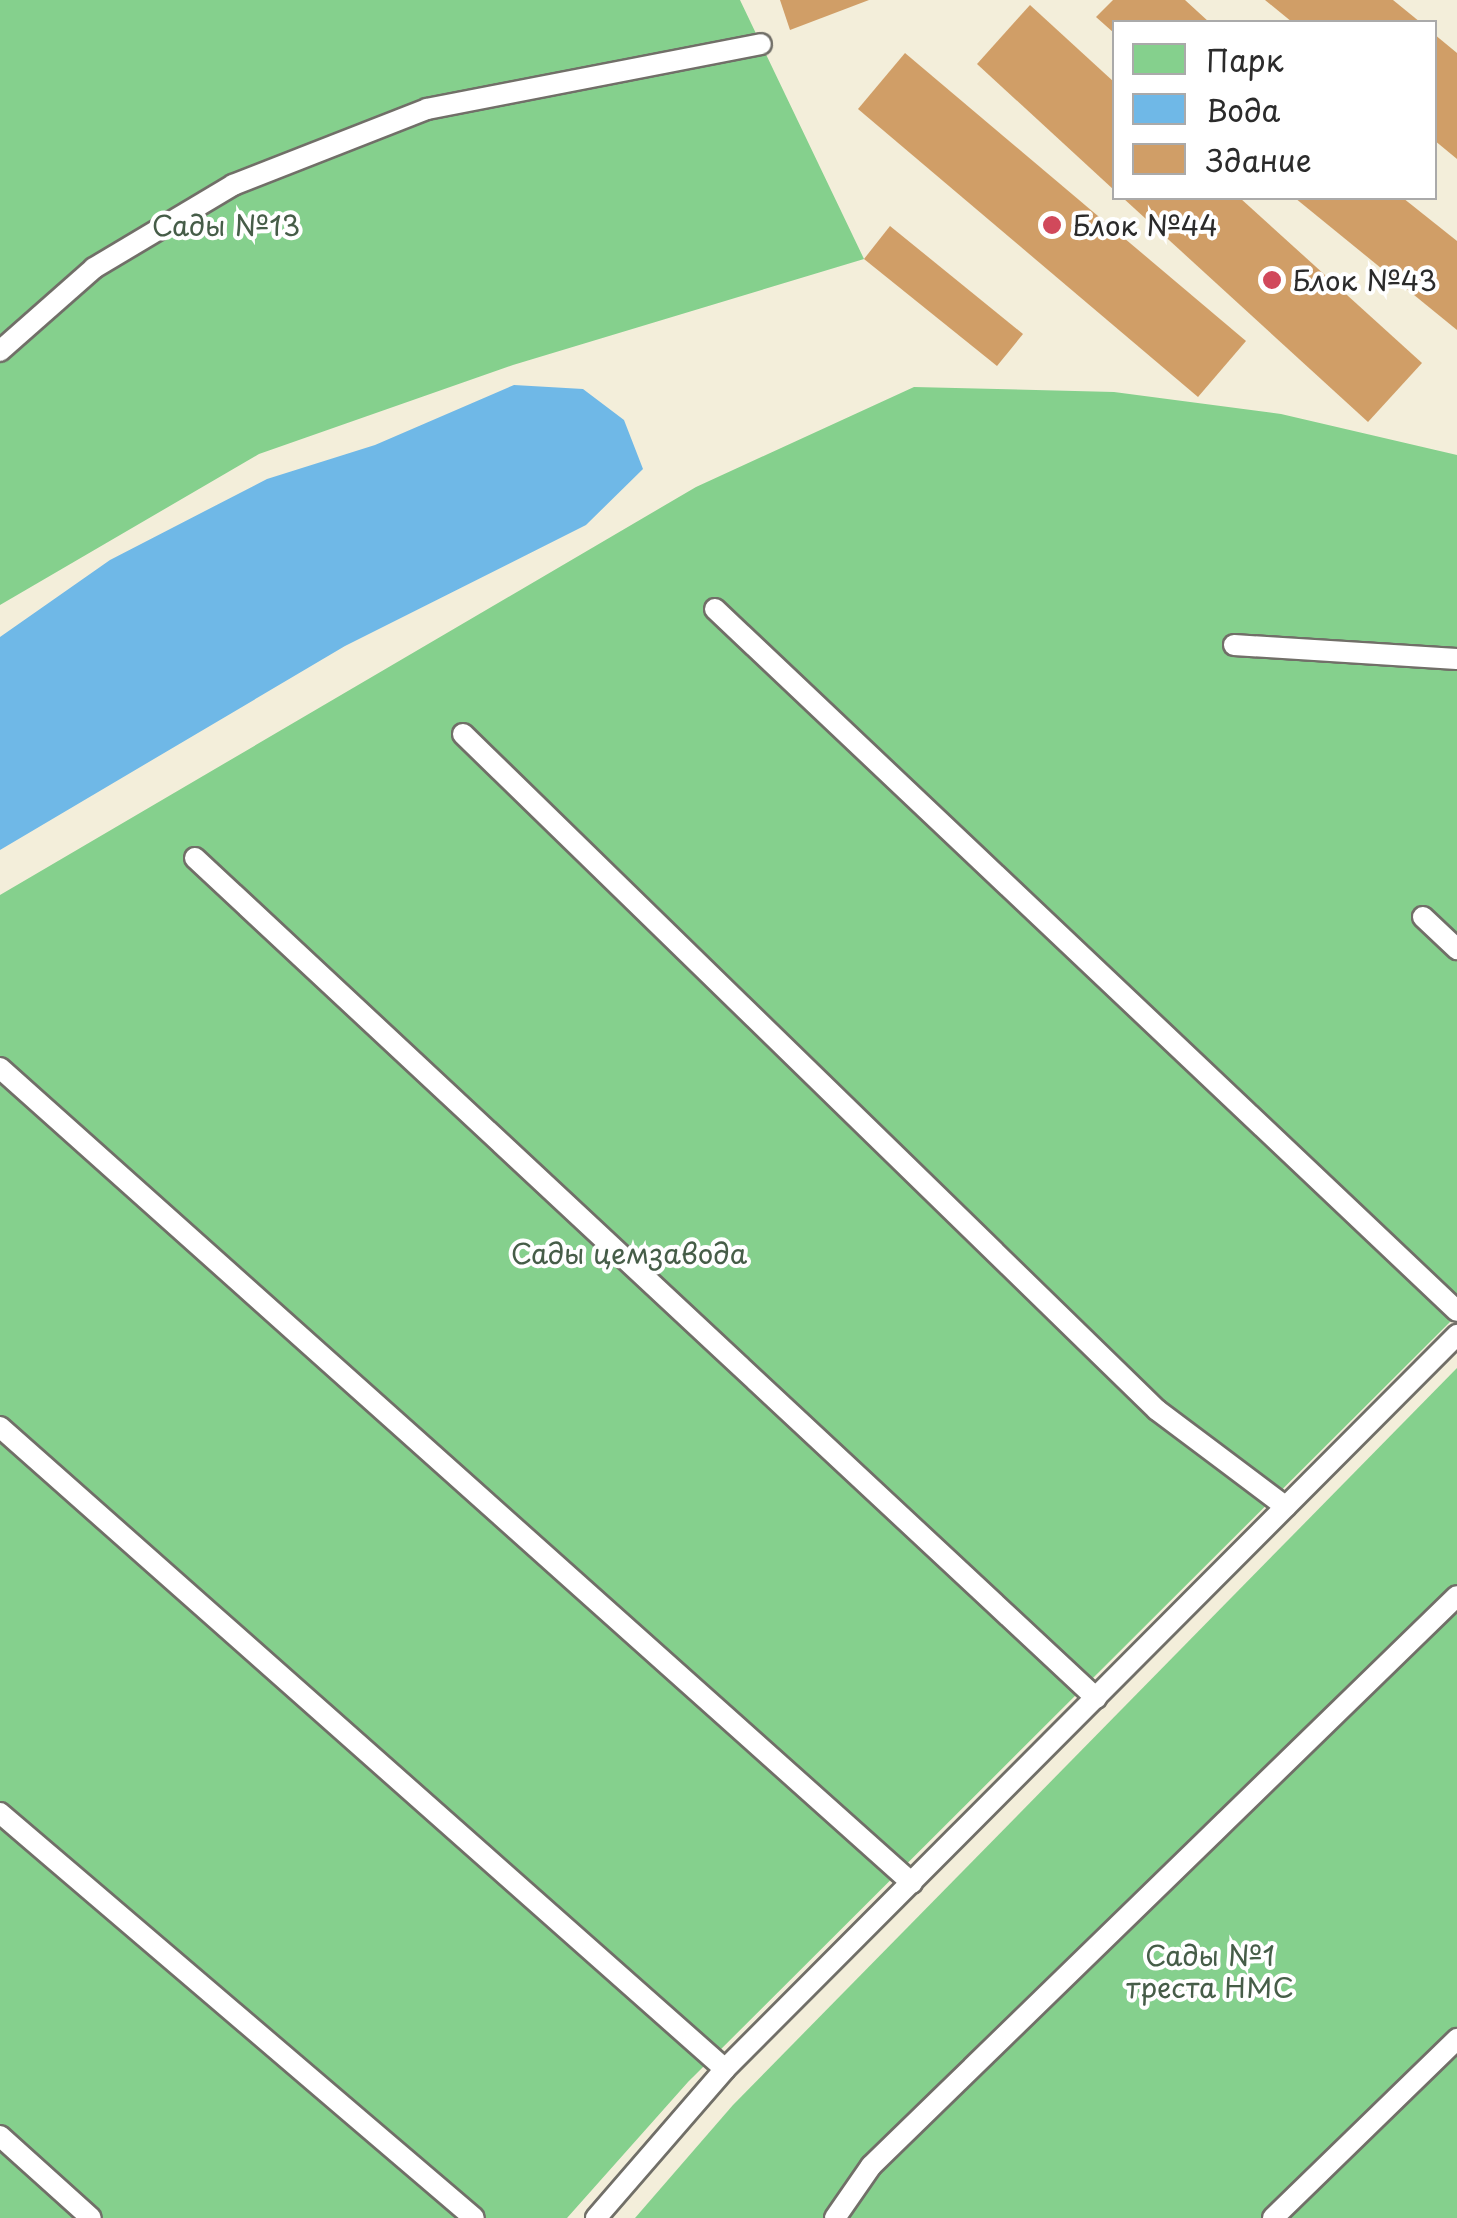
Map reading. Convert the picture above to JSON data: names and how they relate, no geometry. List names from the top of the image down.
{
  "parks": ["Сады №13", "Сады цемзавода", "Сады №1 треста НМС"],
  "places": ["Блок №44", "Блок №43"],
  "legend": ["Парк", "Вода", "Здание"]
}
